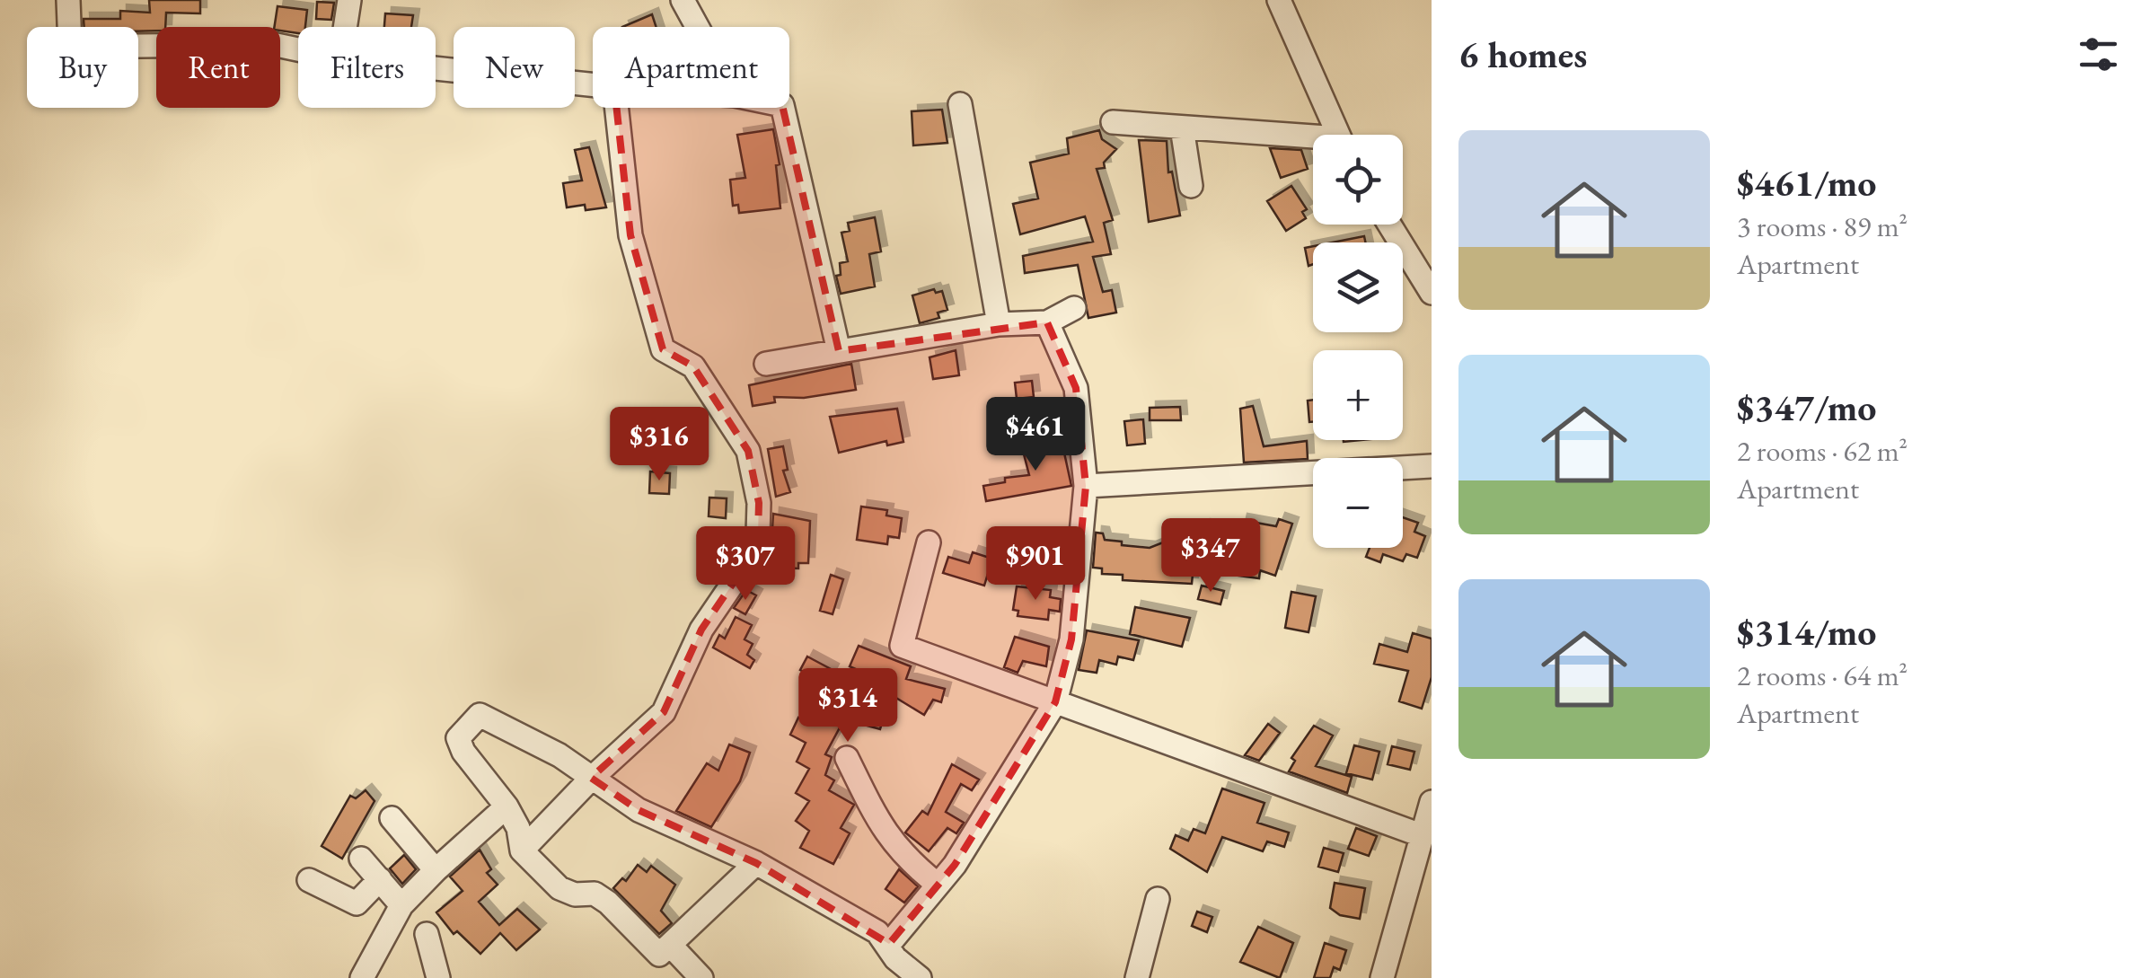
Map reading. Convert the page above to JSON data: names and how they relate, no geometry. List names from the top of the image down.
{
  "page": {
    "heading": "6 homes",
    "chip": [
      "Buy",
      "Rent",
      "Filters",
      "New",
      "Apartment"
    ],
    "list": [
      {
        "name": "$461/mo",
        "note": "3 rooms · 89 m² · Apartment"
      },
      {
        "name": "$347/mo",
        "note": "2 rooms · 62 m² · Apartment"
      },
      {
        "name": "$314/mo",
        "note": "2 rooms · 64 m² · Apartment"
      }
    ],
    "map_buttons": ["+", "−"],
    "price": [
      "$461",
      "$316",
      "$347",
      "$307",
      "$901",
      "$314"
    ]
  }
}
